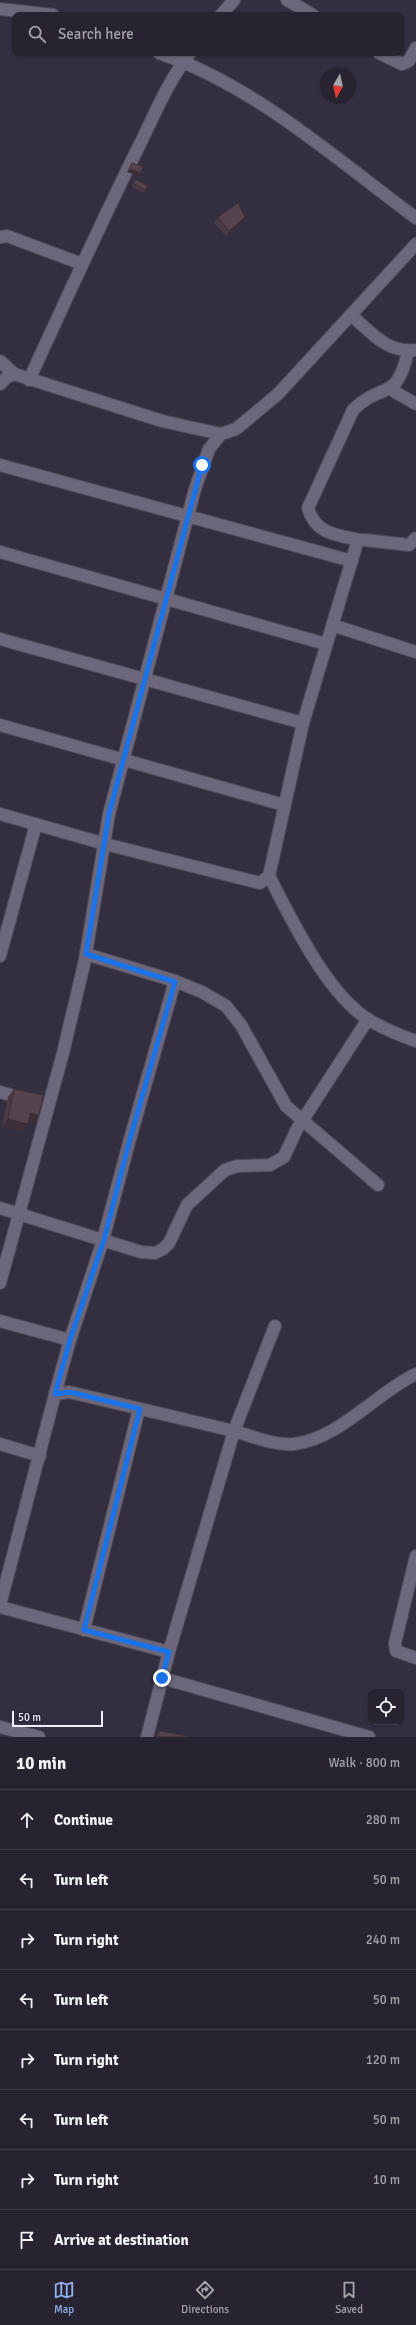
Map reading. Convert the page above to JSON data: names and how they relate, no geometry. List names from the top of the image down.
{
  "scale_bar": "50 m",
  "north": "bottom",
  "page": {
    "search": "Search here",
    "scale": "50 m",
    "heading": ["10 min", "Walk · 800 m"],
    "list": [
      ["Continue", "280 m"],
      ["Turn left", "50 m"],
      ["Turn right", "240 m"],
      ["Turn left", "50 m"],
      ["Turn right", "120 m"],
      ["Turn left", "50 m"],
      ["Turn right", "10 m"],
      "Arrive at destination"
    ],
    "nav": ["Map", "Directions", "Saved"]
  }
}
